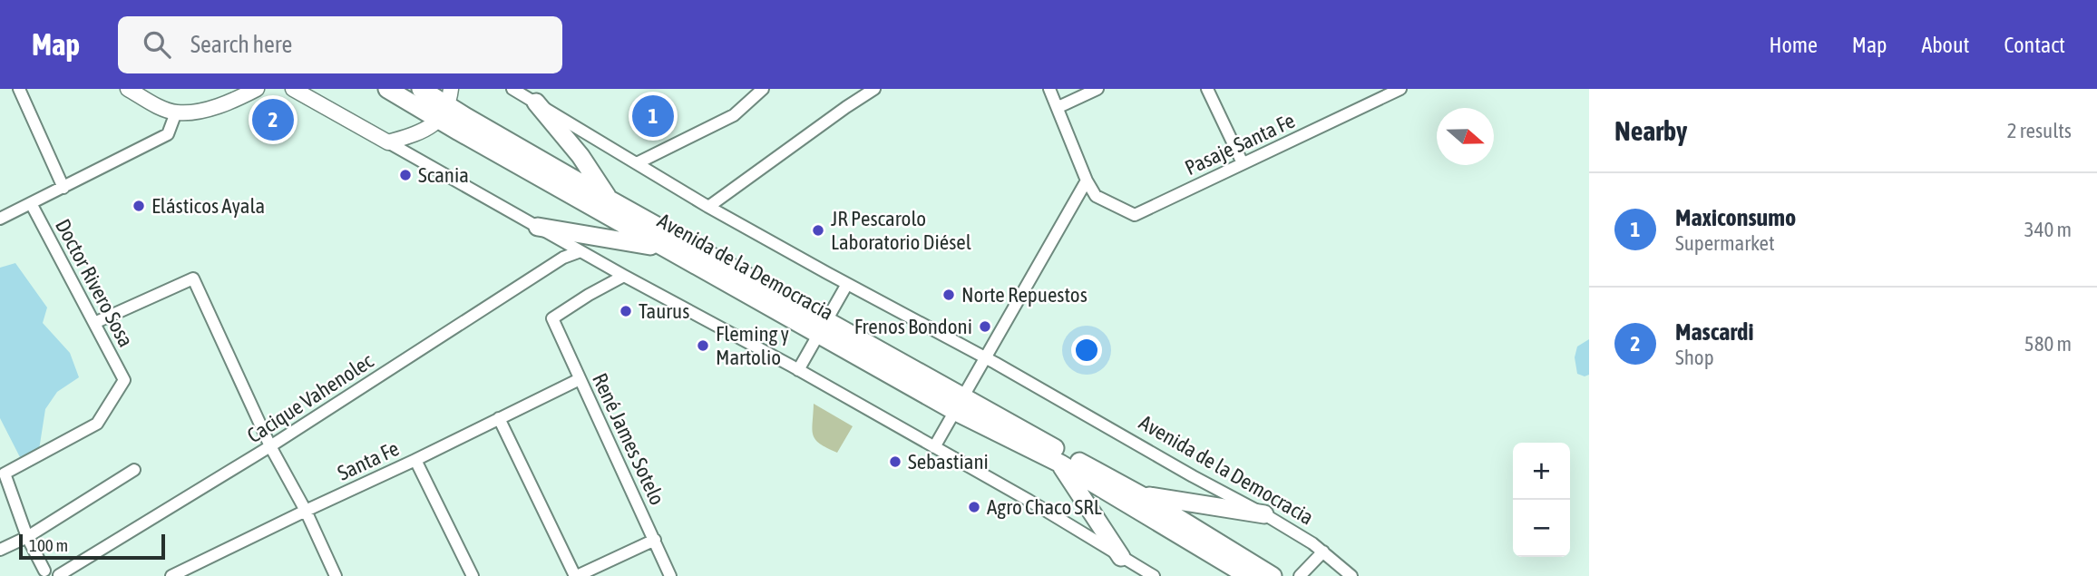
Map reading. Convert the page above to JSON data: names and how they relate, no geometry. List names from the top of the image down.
{
  "streets": {
    "highway": ["Avenida de la Democracia"],
    "street": [
      "Pasaje Santa Fe",
      "Doctor Rivero Sosa",
      "Cacique Vahenolec",
      "René James Sotelo",
      "Santa Fe"
    ]
  },
  "crossings": [
    ["René James Sotelo", "Santa Fe"]
  ],
  "places": [
    "Scania",
    "Elásticos Ayala",
    "JR Pescarolo Laboratorio Diésel",
    "Norte Repuestos",
    "Taurus",
    "Frenos Bondoni",
    "Fleming y Martolio",
    "Sebastiani",
    "Agro Chaco SRL"
  ],
  "scale_bar": "100 m",
  "north": "right",
  "page": {
    "header": "Map",
    "search": "Search here",
    "nav": [
      "Home",
      "Map",
      "About",
      "Contact"
    ],
    "heading": ["Nearby", "2 results"],
    "pins": ["1", "2"],
    "list": [
      {
        "mark": "1",
        "name": "Maxiconsumo",
        "note": "Supermarket",
        "value": "340 m"
      },
      {
        "mark": "2",
        "name": "Mascardi",
        "note": "Shop",
        "value": "580 m"
      }
    ],
    "map_buttons": ["+", "−"],
    "scale": "100 m"
  }
}
